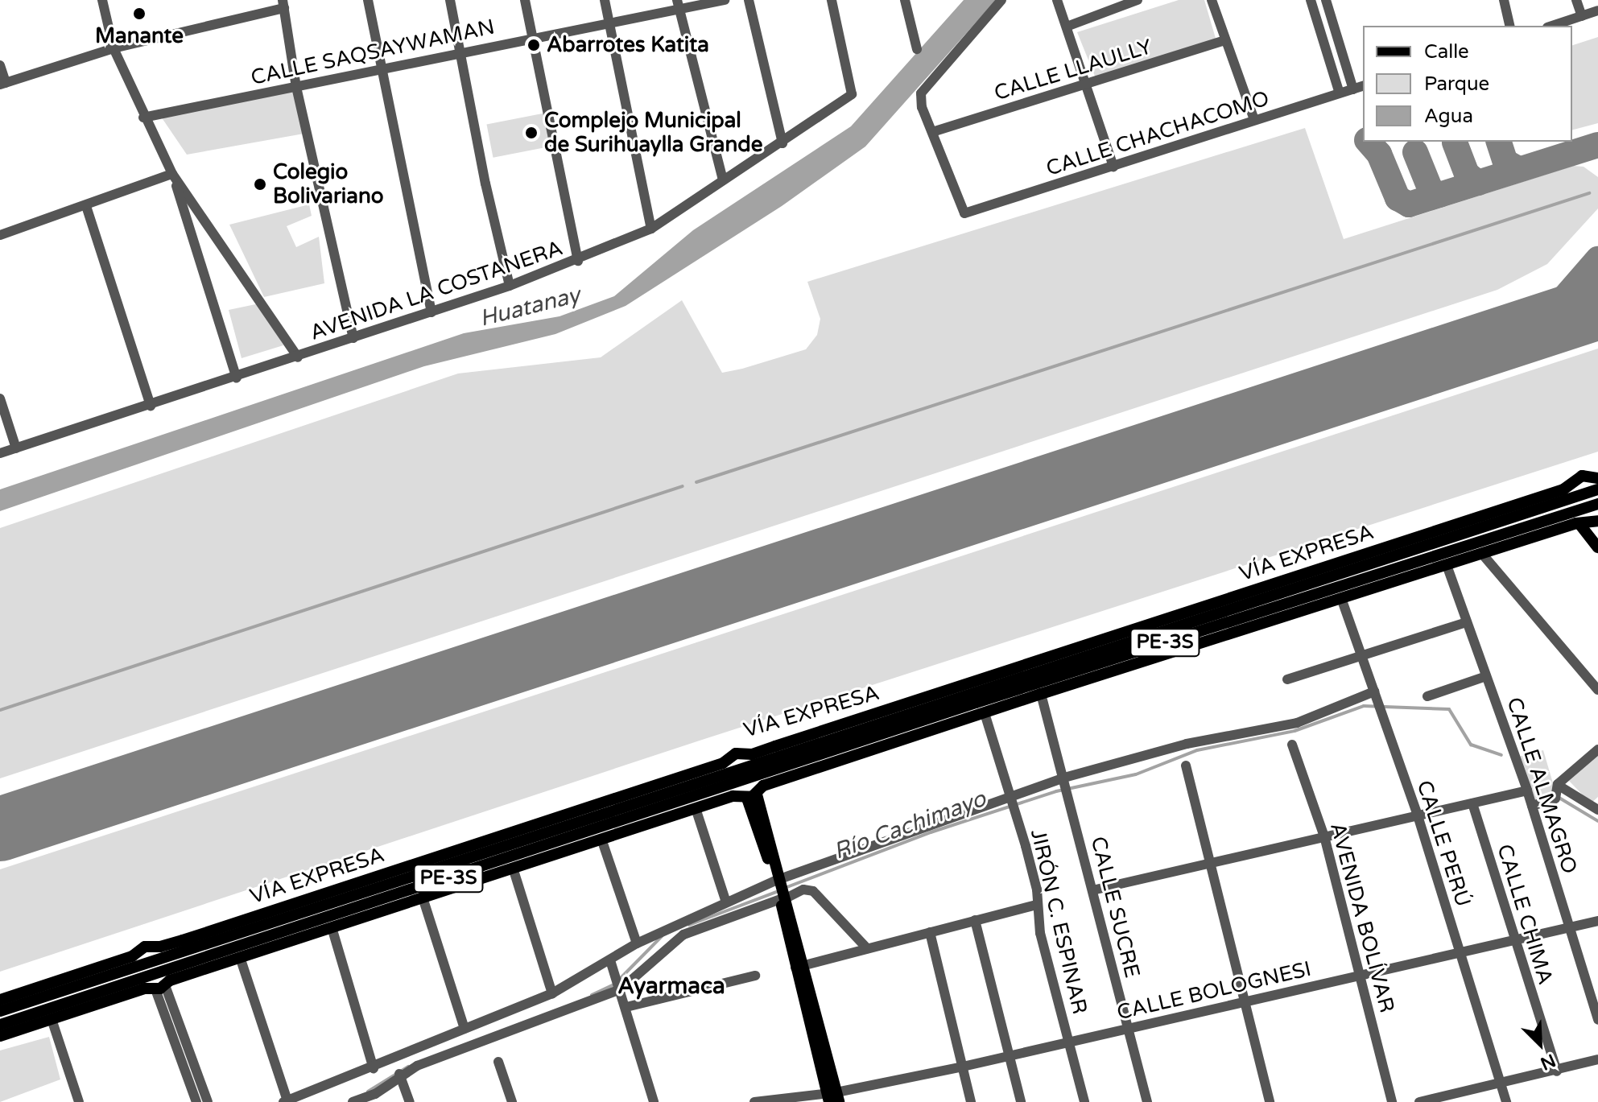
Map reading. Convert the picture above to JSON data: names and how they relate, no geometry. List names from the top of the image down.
{
  "streets": {
    "main road": ["VÍA EXPRESA", "PE-3S"],
    "street": [
      "CALLE SAQSAYWAMAN",
      "CALLE LLAULLY",
      "CALLE CHACHACOMO",
      "AVENIDA LA COSTANERA",
      "CALLE ALMAGRO",
      "CALLE PERÚ",
      "CALLE SUCRE",
      "CALLE CHIMA",
      "AVENIDA BOLÍVAR",
      "JIRÓN C. ESPINAR",
      "CALLE BOLOGNESI"
    ]
  },
  "crossings": [
    ["CALLE LLAULLY", "CALLE CHACHACOMO"],
    ["VÍA EXPRESA", "CALLE ALMAGRO"],
    ["VÍA EXPRESA", "CALLE PERÚ"],
    ["VÍA EXPRESA", "CALLE SUCRE"],
    ["VÍA EXPRESA", "JIRÓN C. ESPINAR"],
    ["CALLE ALMAGRO", "CALLE BOLOGNESI"],
    ["CALLE PERÚ", "CALLE BOLOGNESI"],
    ["CALLE SUCRE", "CALLE BOLOGNESI"],
    ["CALLE CHIMA", "CALLE BOLOGNESI"],
    ["AVENIDA BOLÍVAR", "CALLE BOLOGNESI"],
    ["JIRÓN C. ESPINAR", "CALLE BOLOGNESI"]
  ],
  "districts": ["Ayarmaca"],
  "water": ["Huatanay", "Río Cachimayo"],
  "places": [
    "Manante",
    "Abarrotes Katita",
    "Complejo Municipal de Surihuaylla Grande",
    "Colegio Bolivariano"
  ],
  "legend": ["Calle", "Parque", "Agua"],
  "north": "bottom right"
}
